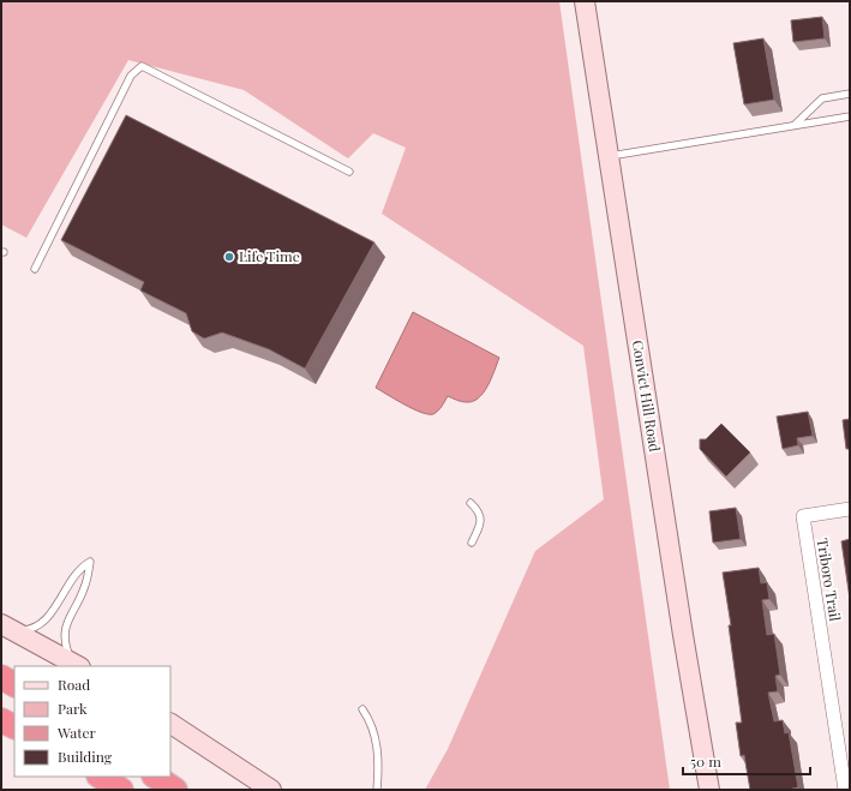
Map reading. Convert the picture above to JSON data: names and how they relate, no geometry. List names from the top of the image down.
{
  "streets": {
    "street": ["Convict Hill Road", "Triboro Trail"]
  },
  "places": ["Life Time"],
  "legend": [
    "Road",
    "Park",
    "Water",
    "Building"
  ],
  "scale_bar": "50 m"
}
